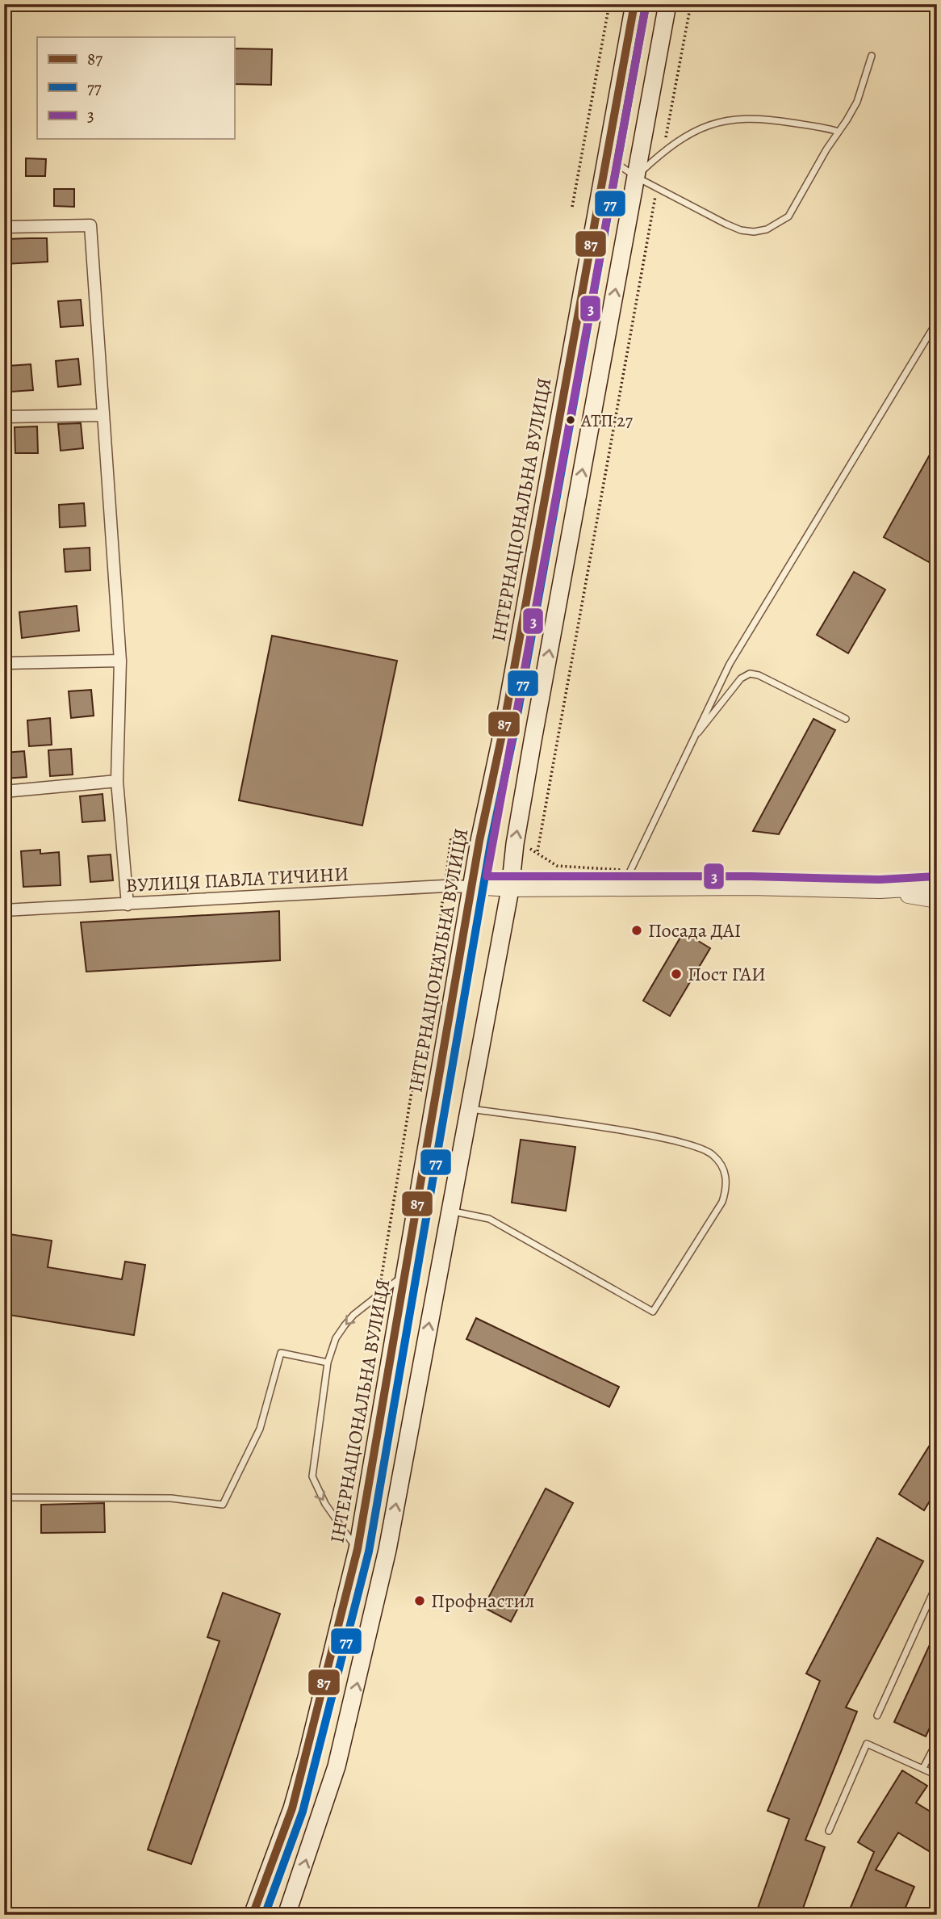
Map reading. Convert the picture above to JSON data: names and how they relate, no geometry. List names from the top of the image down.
{
  "streets": {
    "main road": ["ІНТЕРНАЦІОНАЛЬНА ВУЛИЦЯ"],
    "street": ["ВУЛИЦЯ ПАВЛА ТИЧИНИ"]
  },
  "crossings": [
    ["ІНТЕРНАЦІОНАЛЬНА ВУЛИЦЯ", "ВУЛИЦЯ ПАВЛА ТИЧИНИ"]
  ],
  "places": [
    "АТП 27",
    "Посада ДАІ",
    "Пост ГАИ",
    "Профнастил"
  ],
  "lines": ["transit line 87", "transit line 77", "transit line 3"],
  "legend": ["87", "77", "3"]
}
